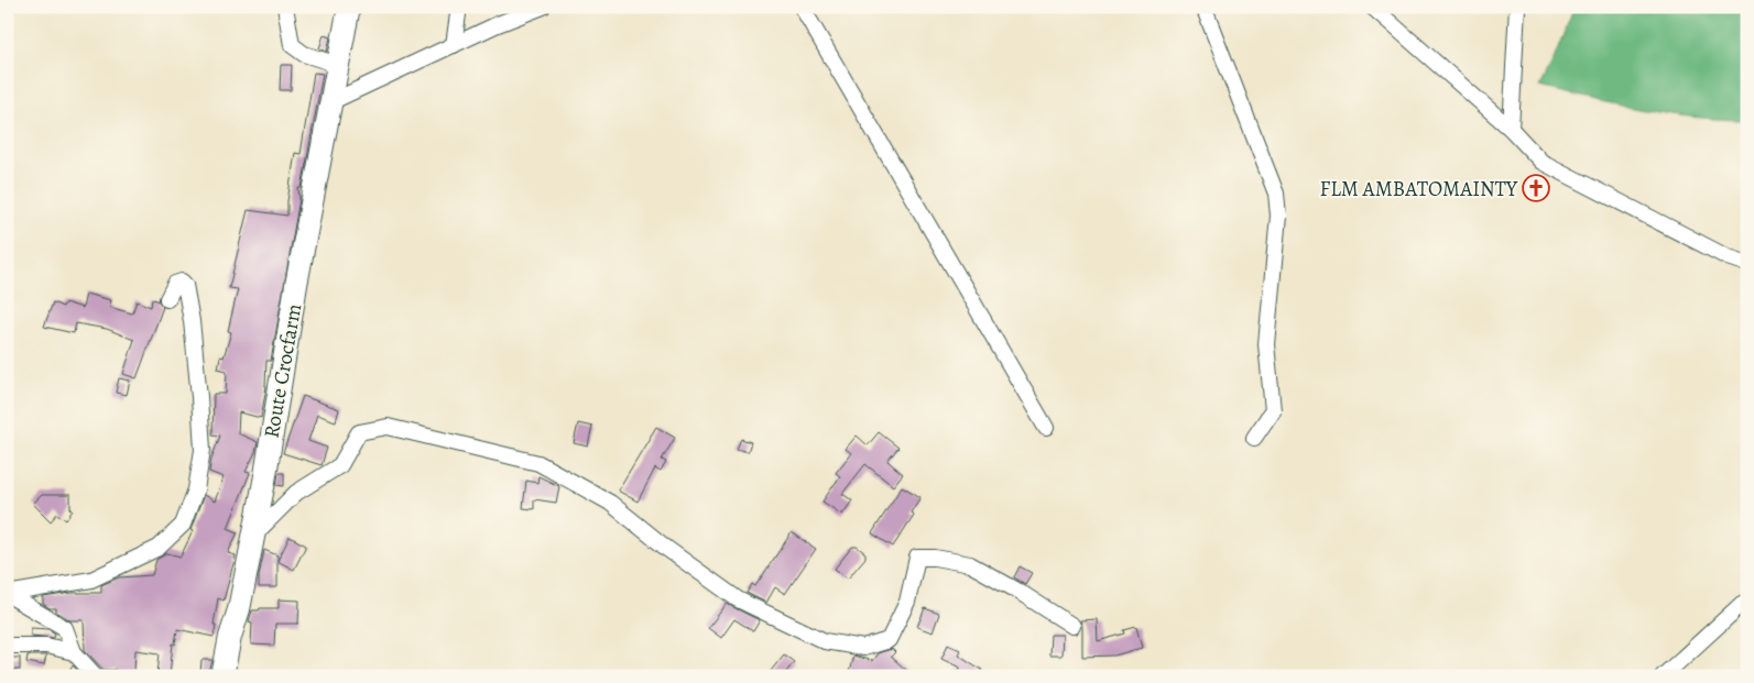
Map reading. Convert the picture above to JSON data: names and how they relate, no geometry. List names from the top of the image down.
{
  "streets": {
    "street": ["Route Crocfarm"]
  },
  "places": {
    "church": ["FLM AMBATOMAINTY"]
  }
}
